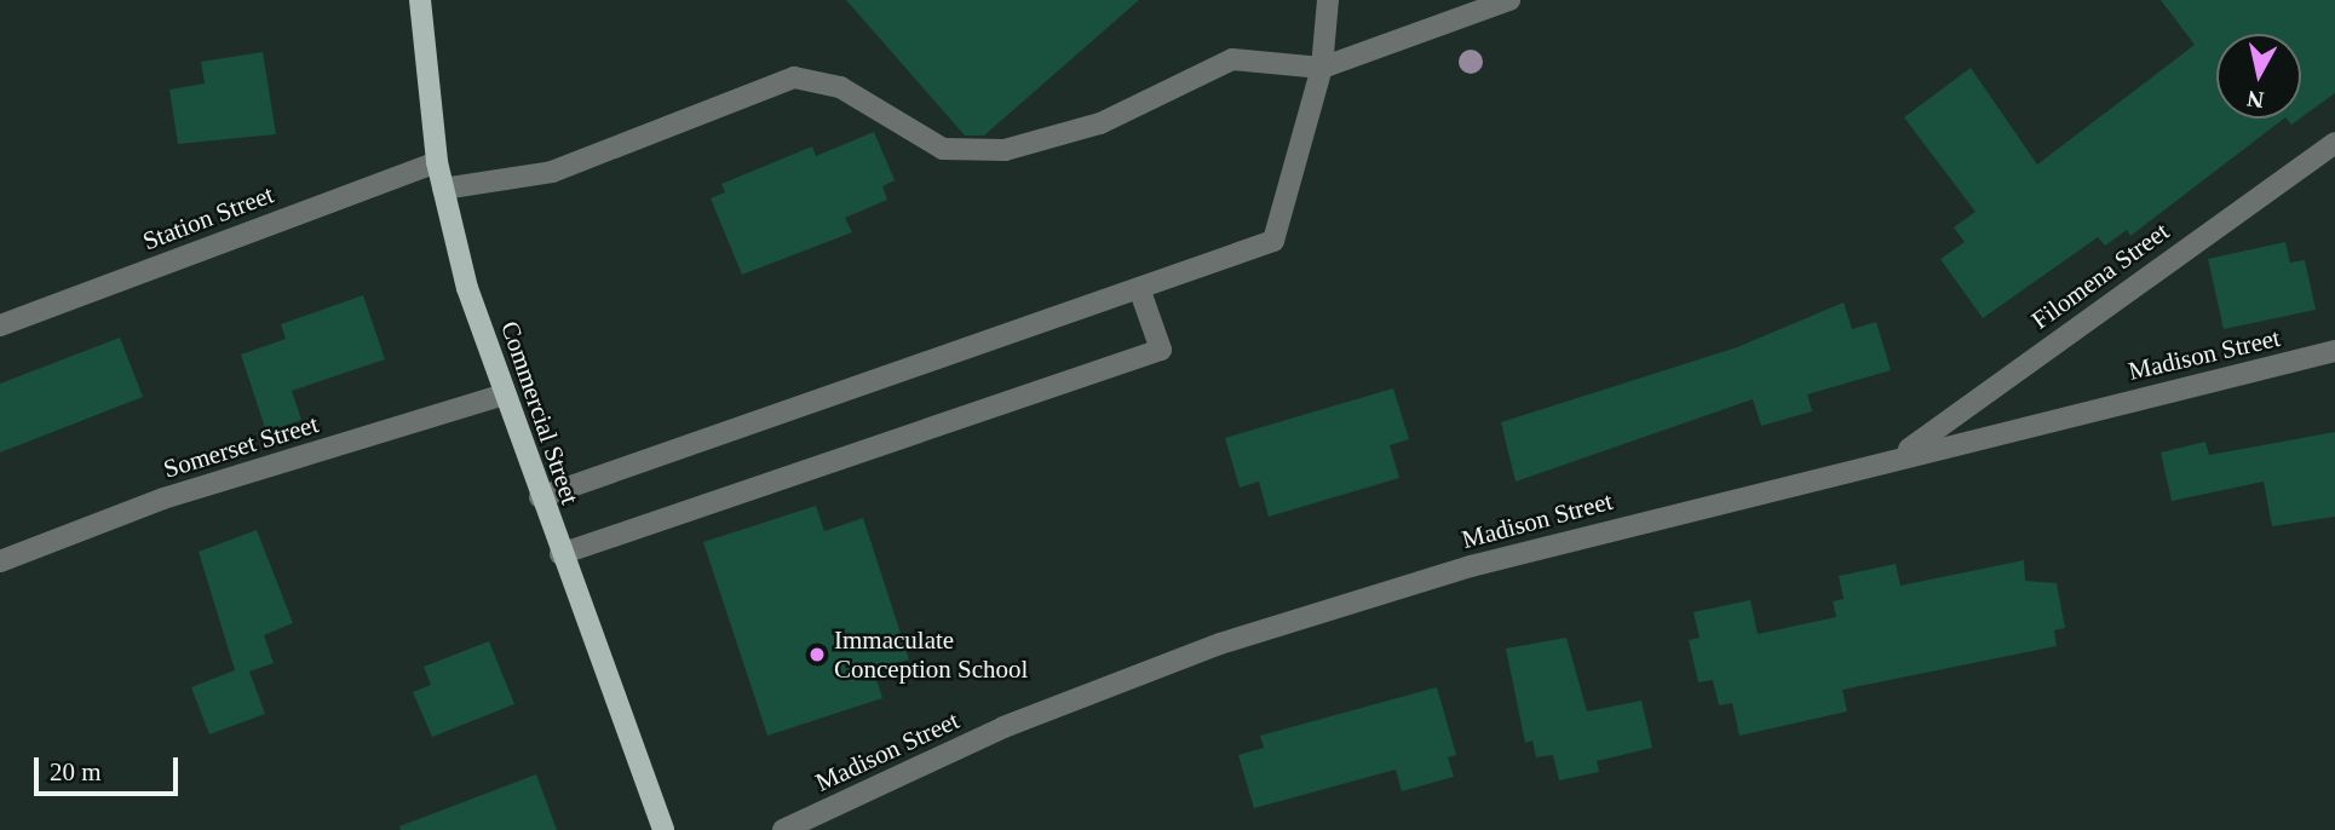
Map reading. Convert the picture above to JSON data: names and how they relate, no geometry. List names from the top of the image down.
{
  "streets": {
    "main road": ["Commercial Street"],
    "street": [
      "Station Street",
      "Filomena Street",
      "Madison Street",
      "Somerset Street"
    ]
  },
  "crossings": [
    ["Station Street", "Commercial Street"],
    ["Filomena Street", "Madison Street"],
    ["Commercial Street", "Somerset Street"]
  ],
  "places": ["Immaculate Conception School"],
  "scale_bar": "20 m",
  "north": "bottom"
}
